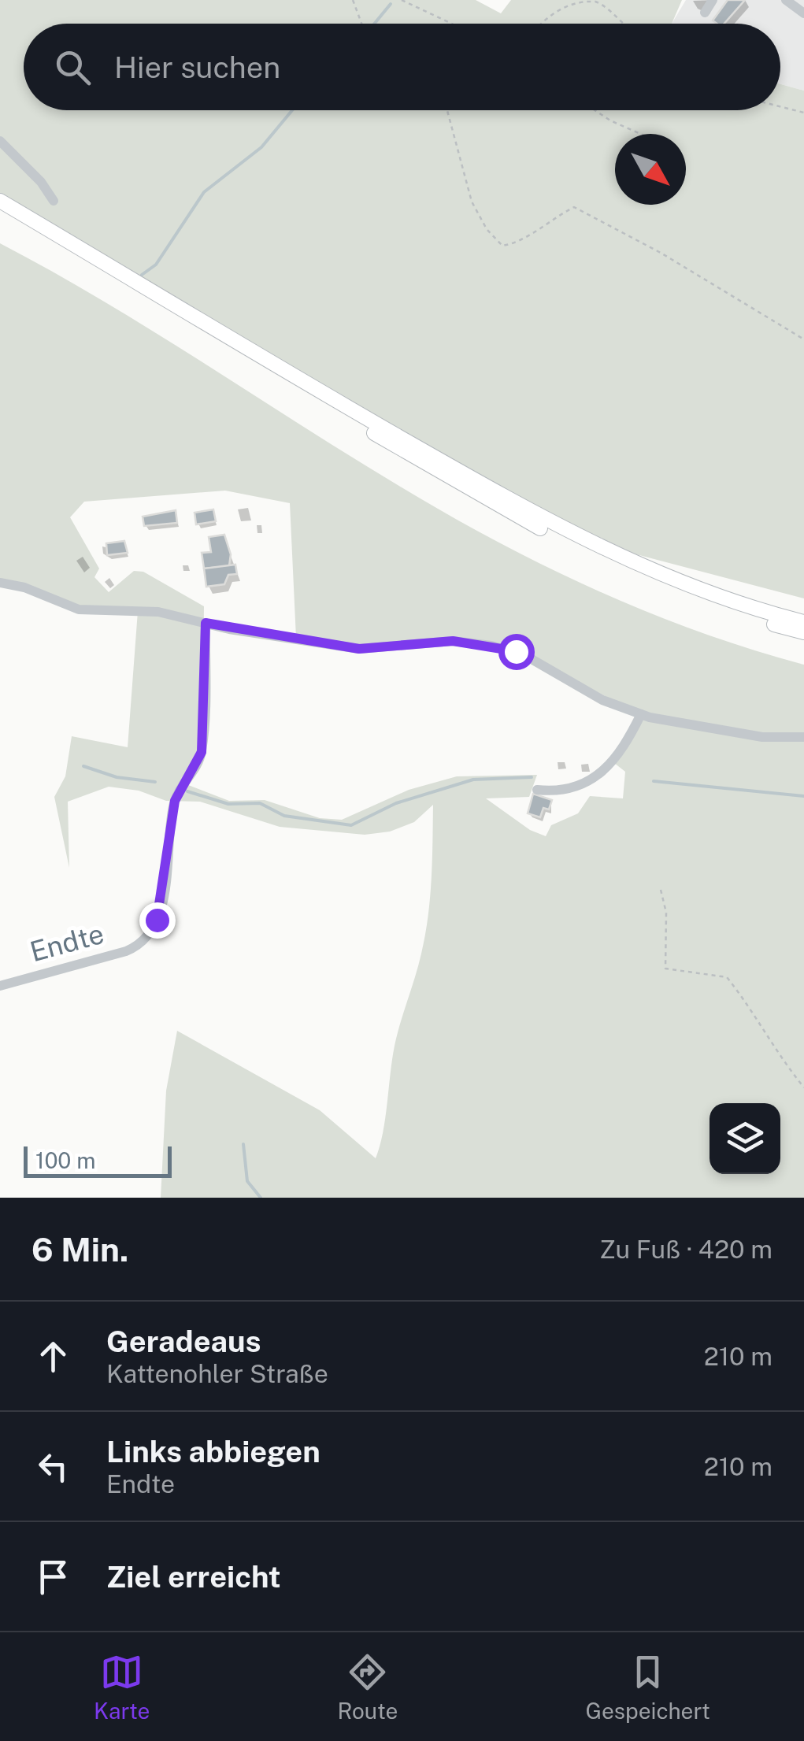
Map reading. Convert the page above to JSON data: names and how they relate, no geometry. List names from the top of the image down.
{
  "streets": {
    "street": ["Endte"]
  },
  "scale_bar": "100 m",
  "north": "bottom right",
  "page": {
    "search": "Hier suchen",
    "scale": "100 m",
    "heading": ["6 Min.", "Zu Fuß · 420 m"],
    "list": [
      ["Geradeaus", "Kattenohler Straße", "210 m"],
      ["Links abbiegen", "Endte", "210 m"],
      "Ziel erreicht"
    ],
    "nav": ["Karte", "Route", "Gespeichert"]
  }
}
